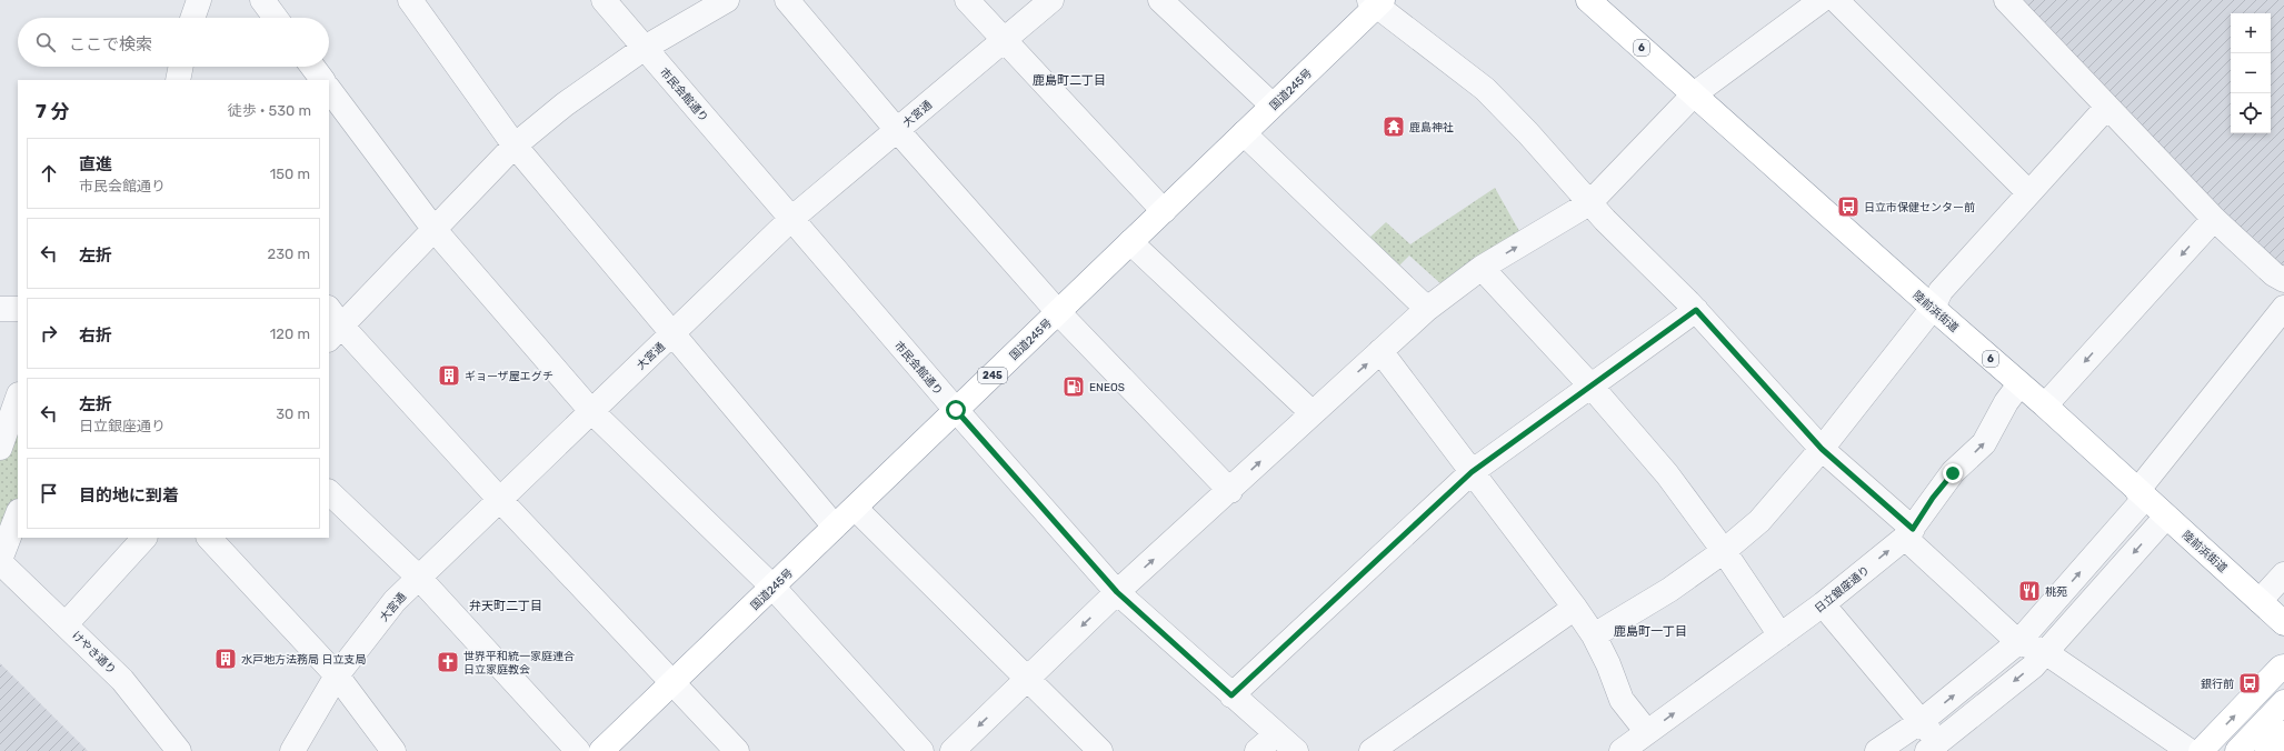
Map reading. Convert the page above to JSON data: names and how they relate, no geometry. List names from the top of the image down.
{
  "streets": {
    "main road": [
      "6",
      "国道245号",
      "陸前浜街道",
      "245"
    ],
    "street": [
      "市民会館通り",
      "大宮通",
      "日立銀座通り",
      "けやき通り"
    ]
  },
  "crossings": [
    ["国道245号", "市民会館通り"],
    ["市民会館通り", "大宮通"],
    ["陸前浜街道", "日立銀座通り"]
  ],
  "districts": ["鹿島町二丁目", "弁天町二丁目", "鹿島町一丁目"],
  "places": {
    "temple": ["鹿島神社"],
    "bus stop": ["日立市保健センター前", "銀行前"],
    "building": ["ギョーザ屋エグチ", "水戸地方法務局 日立支局"],
    "fuel station": ["ENEOS"],
    "restaurant": ["桃苑"],
    "church": ["世界平和統一家庭連合 日立家庭教会"]
  },
  "page": {
    "map_buttons": ["+", "−"],
    "search": "ここで検索",
    "heading": ["7 分", "徒歩 · 530 m"],
    "list": [
      ["直進", "市民会館通り", "150 m"],
      ["左折", "230 m"],
      ["右折", "120 m"],
      ["左折", "日立銀座通り", "30 m"],
      "目的地に到着"
    ]
  }
}
